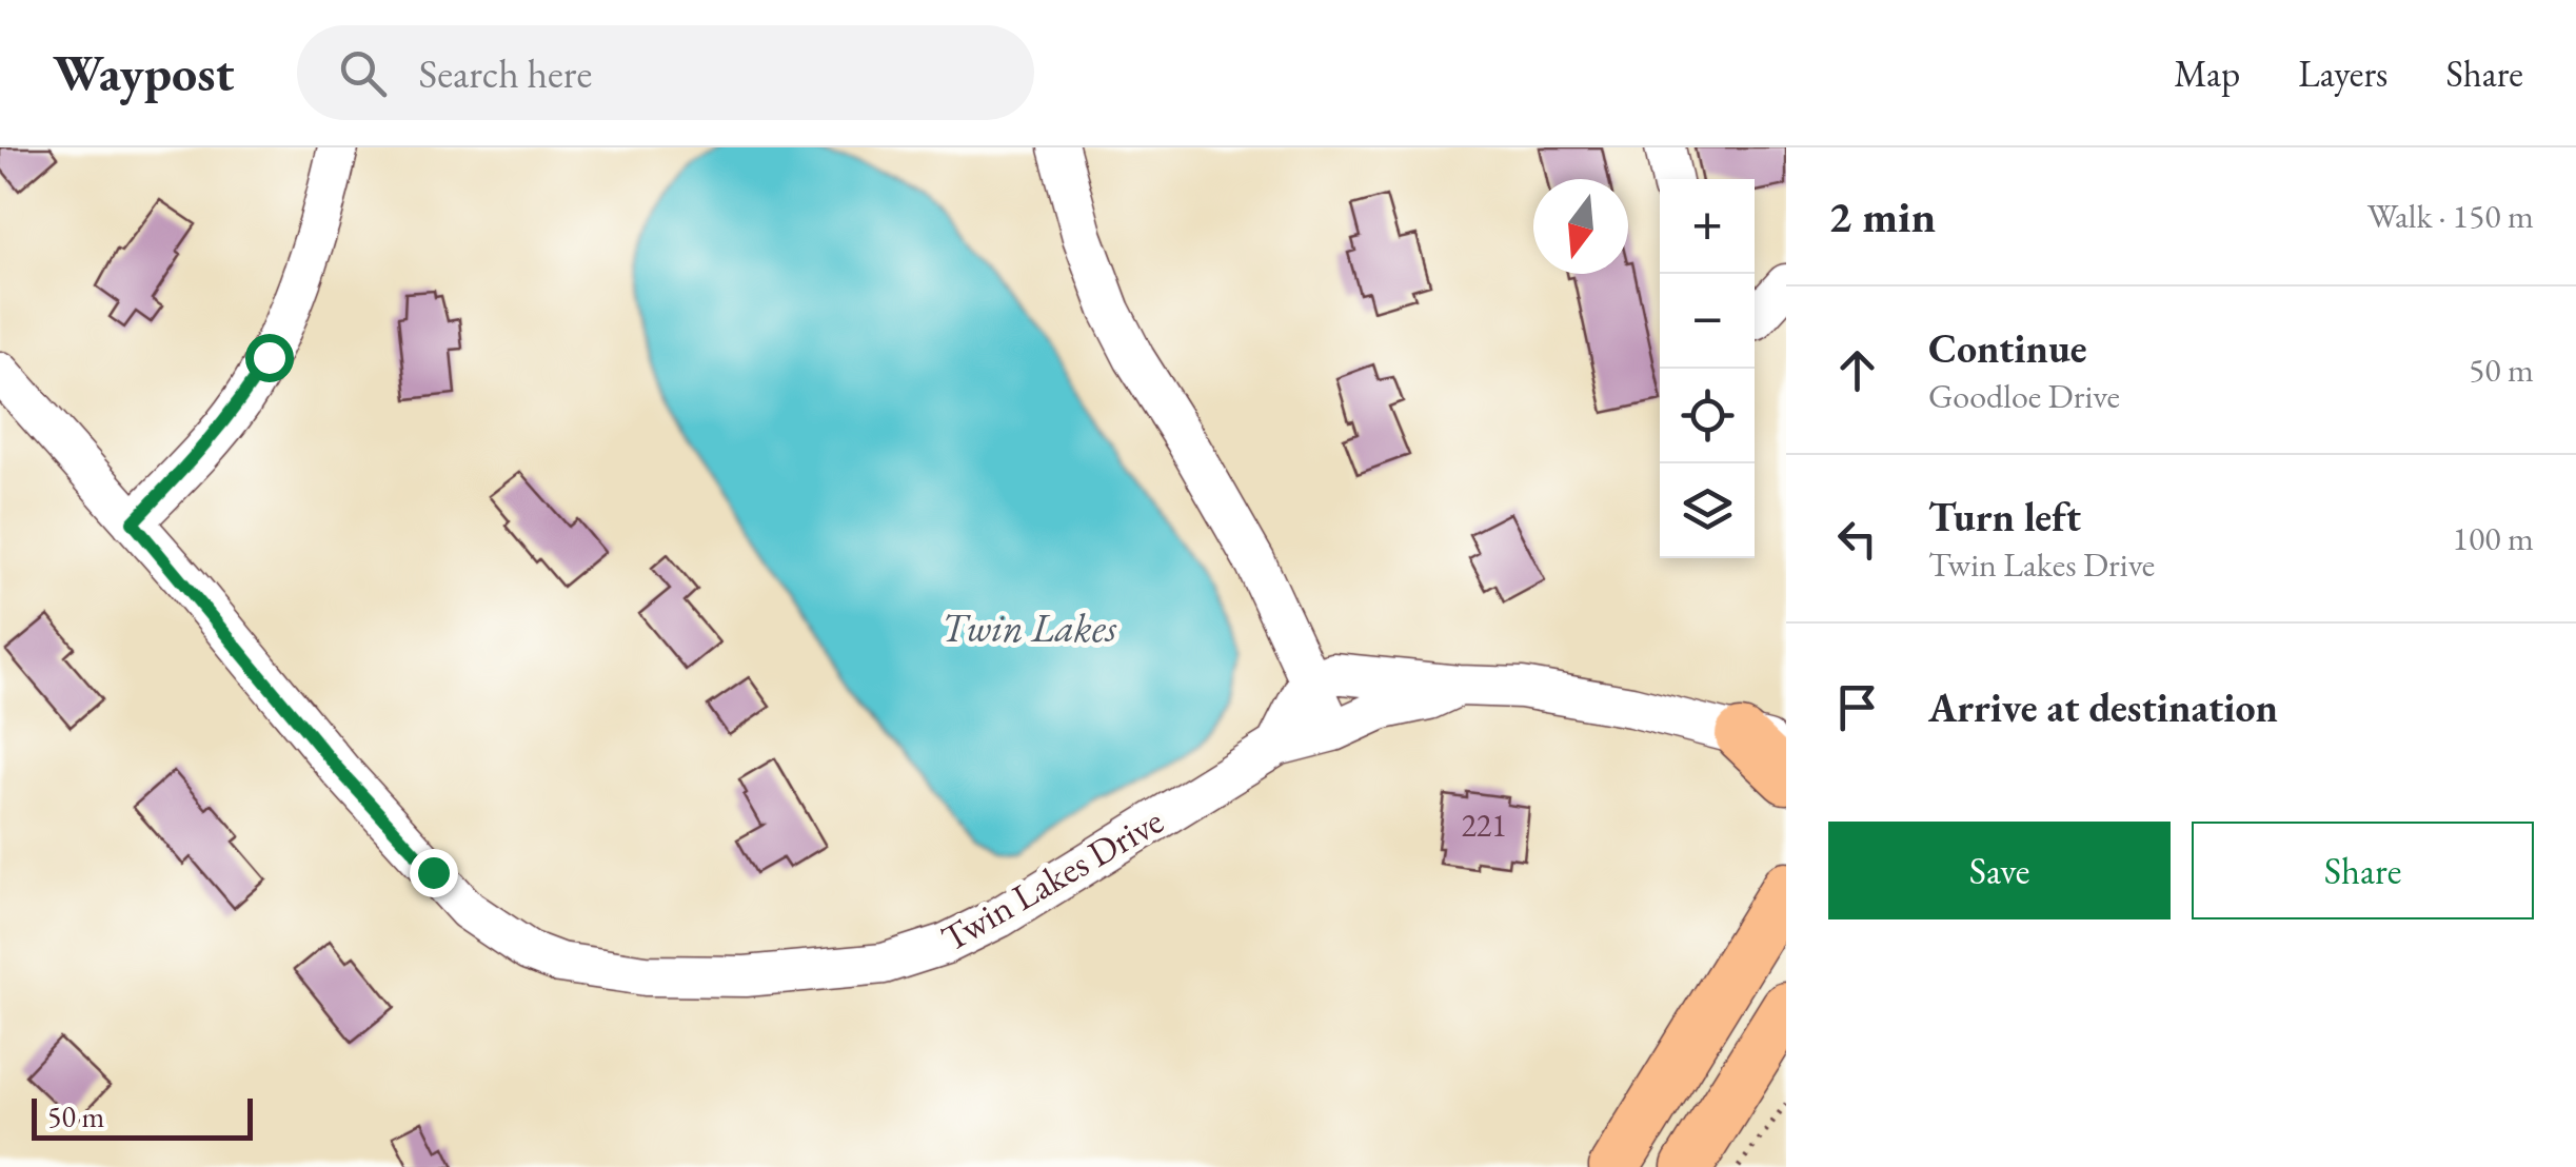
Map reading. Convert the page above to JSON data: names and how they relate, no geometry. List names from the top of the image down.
{
  "streets": {
    "street": ["Twin Lakes Drive"]
  },
  "water": ["Twin Lakes"],
  "house_numbers": ["221"],
  "scale_bar": "50 m",
  "north": "bottom",
  "page": {
    "header": "Waypost",
    "search": "Search here",
    "nav": ["Map", "Layers", "Share"],
    "heading": ["2 min", "Walk · 150 m"],
    "map_buttons": ["+", "−"],
    "list": [
      ["Continue", "Goodloe Drive", "50 m"],
      ["Turn left", "Twin Lakes Drive", "100 m"],
      "Arrive at destination"
    ],
    "buttons": ["Save", "Share"],
    "scale": "50 m"
  }
}
